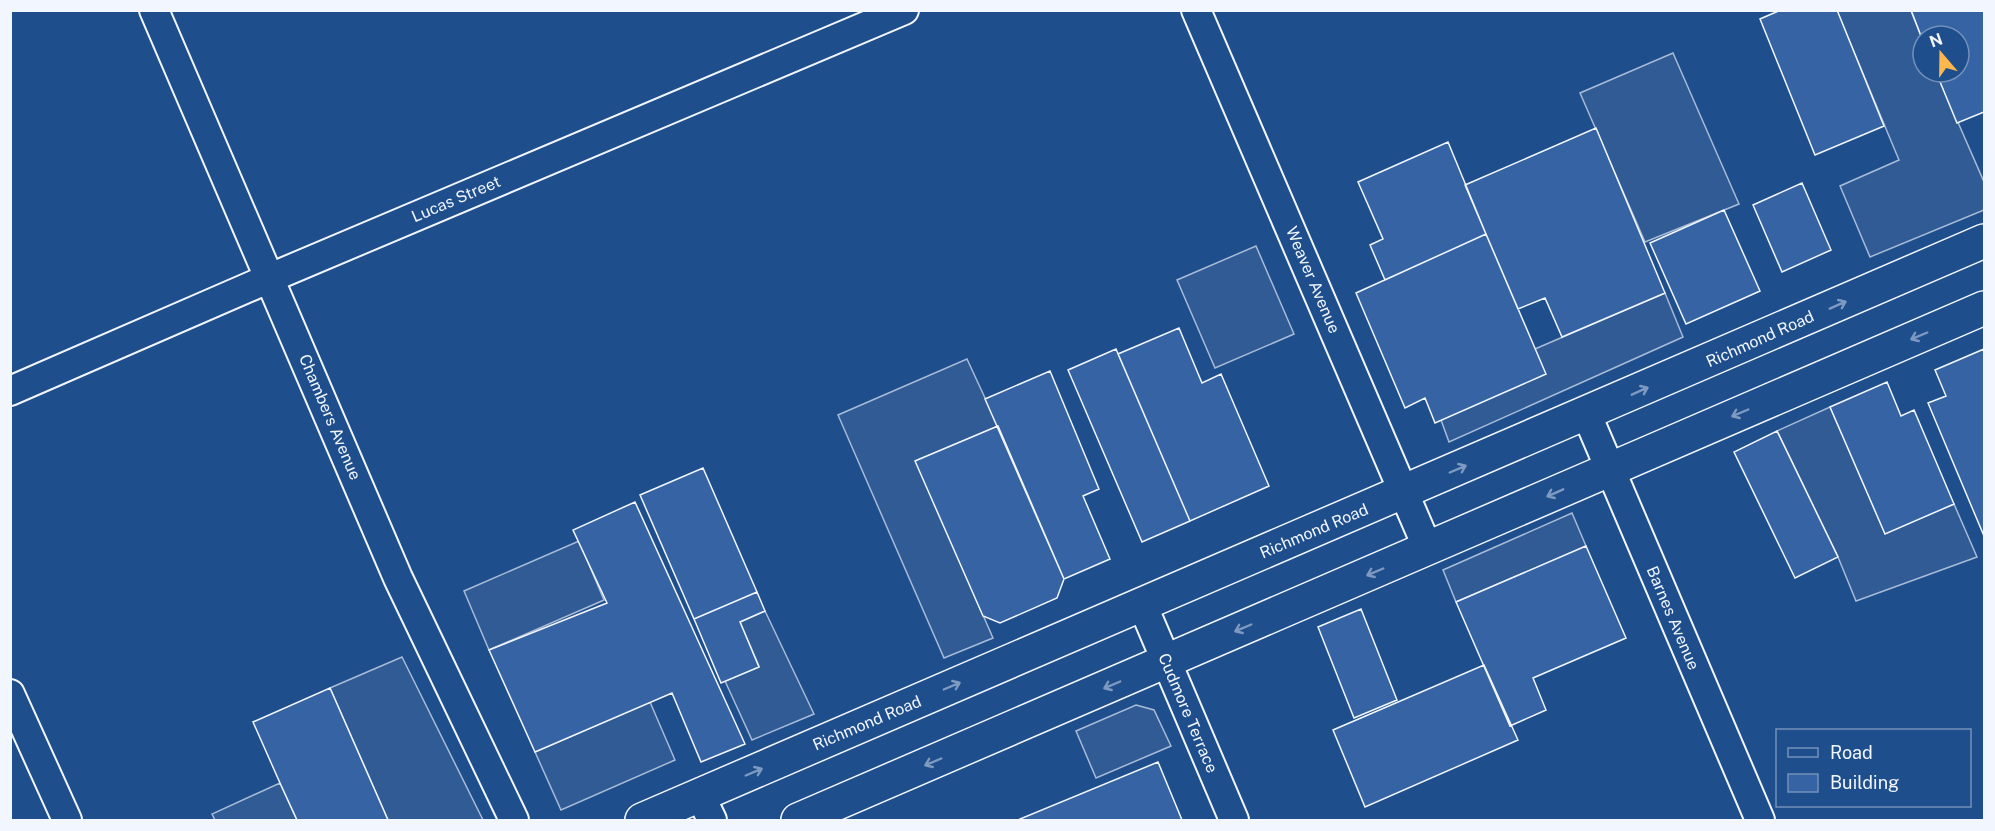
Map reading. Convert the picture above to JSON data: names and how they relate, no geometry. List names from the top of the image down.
{
  "streets": {
    "main road": ["Richmond Road"],
    "street": [
      "Lucas Street",
      "Weaver Avenue",
      "Chambers Avenue",
      "Barnes Avenue",
      "Cudmore Terrace"
    ]
  },
  "crossings": [
    ["Lucas Street", "Chambers Avenue"],
    ["Weaver Avenue", "Richmond Road"],
    ["Richmond Road", "Barnes Avenue"],
    ["Richmond Road", "Cudmore Terrace"]
  ],
  "legend": ["Road", "Building"],
  "north": "top"
}
